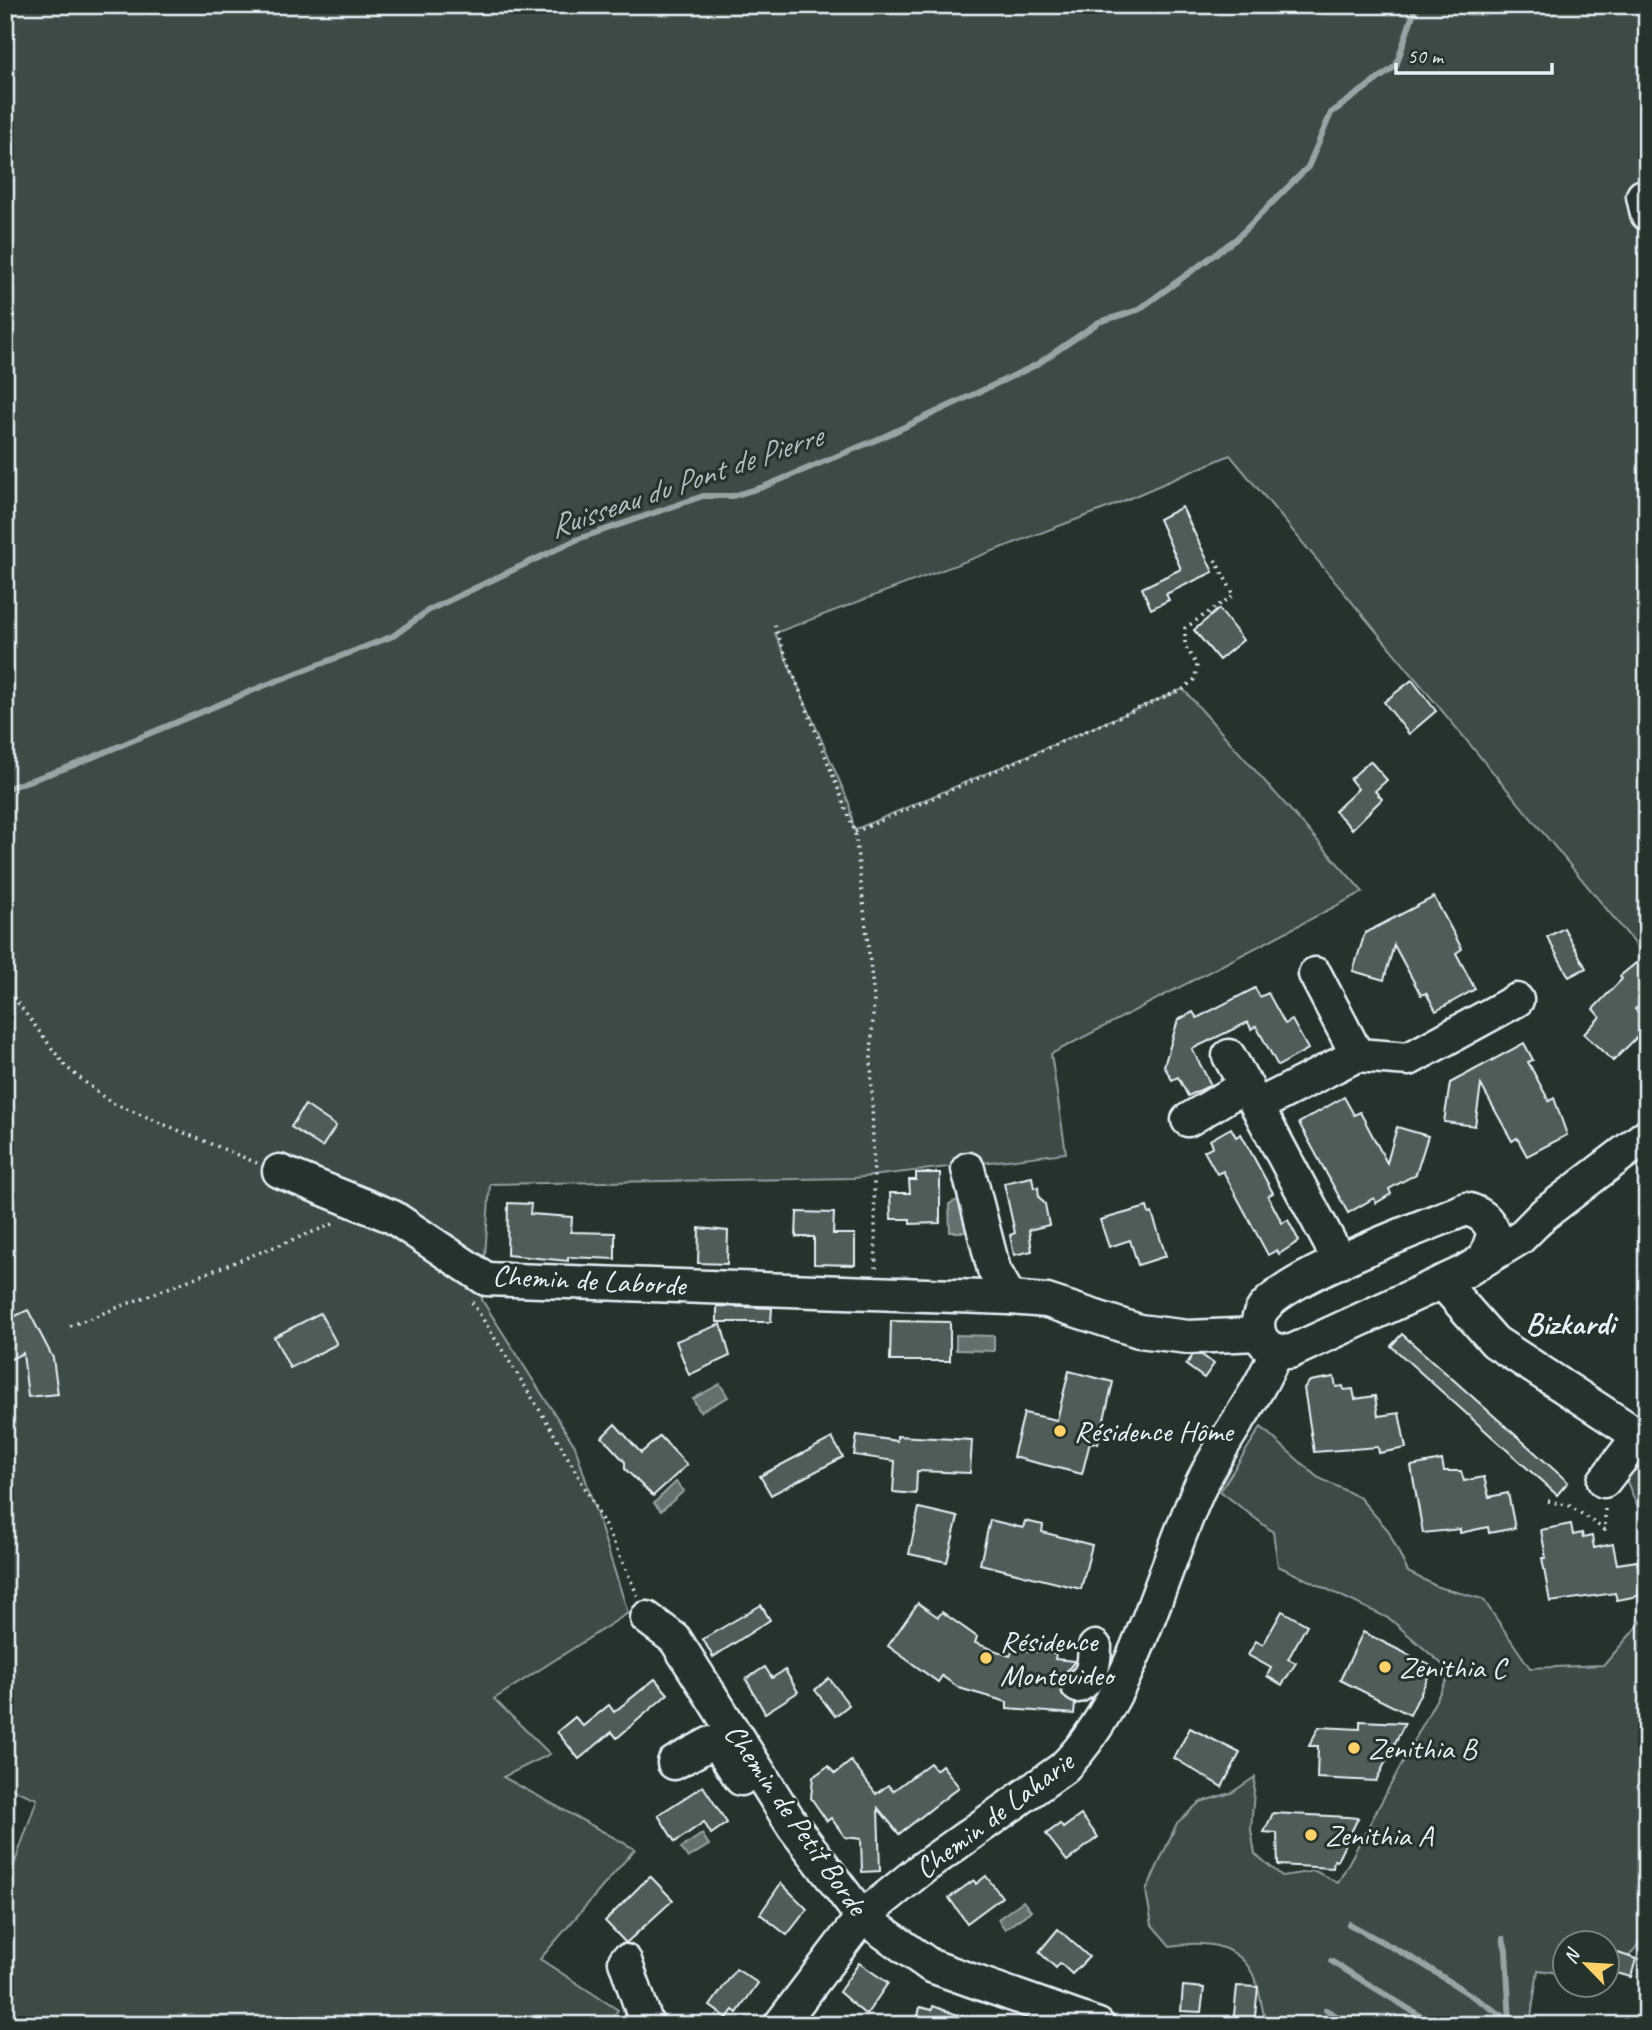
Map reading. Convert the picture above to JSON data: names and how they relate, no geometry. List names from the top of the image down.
{
  "streets": {
    "street": ["Chemin de Laborde", "Chemin de Laharie", "Chemin de Petit Borde"]
  },
  "crossings": [
    ["Chemin de Laborde", "Chemin de Laharie"],
    ["Chemin de Laharie", "Chemin de Petit Borde"]
  ],
  "districts": ["Bizkardi"],
  "water": ["Ruisseau du Pont de Pierre"],
  "places": [
    "Résidence Hôme",
    "Résidence Montevideo",
    "Zenithia C",
    "Zenithia B",
    "Zenithia A"
  ],
  "scale_bar": "50 m",
  "north": "top left"
}
